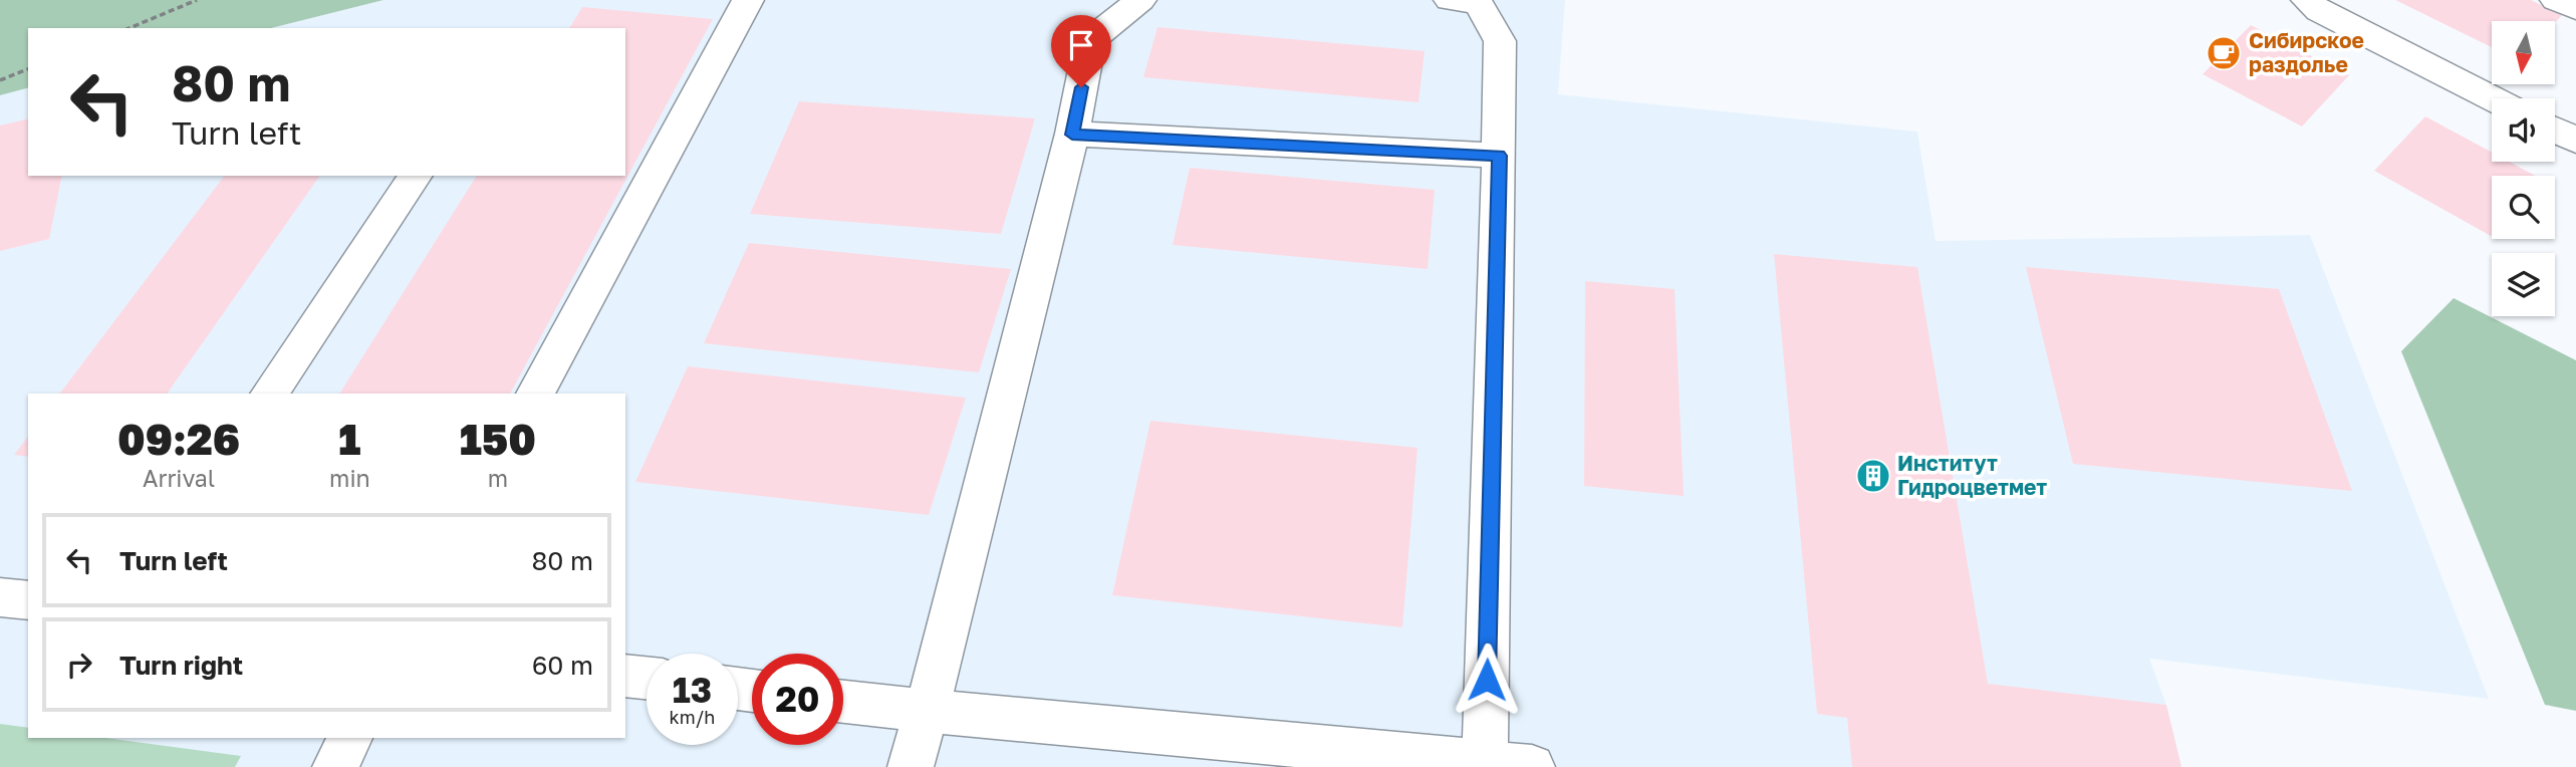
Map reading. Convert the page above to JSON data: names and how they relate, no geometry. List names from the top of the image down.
{
  "places": {
    "cafe": ["Сибирское раздолье"],
    "building": ["Институт Гидроцветмет"]
  },
  "north": "bottom",
  "page": {
    "turn": ["80 m", "Turn left"],
    "eta": [
      "09:26",
      "Arrival",
      "1",
      "min",
      "150",
      "m"
    ],
    "list": [
      {
        "name": "Turn left",
        "value": "80 m"
      },
      {
        "name": "Turn right",
        "value": "60 m"
      }
    ],
    "speed": "13 km/h",
    "limit": "20"
  }
}
